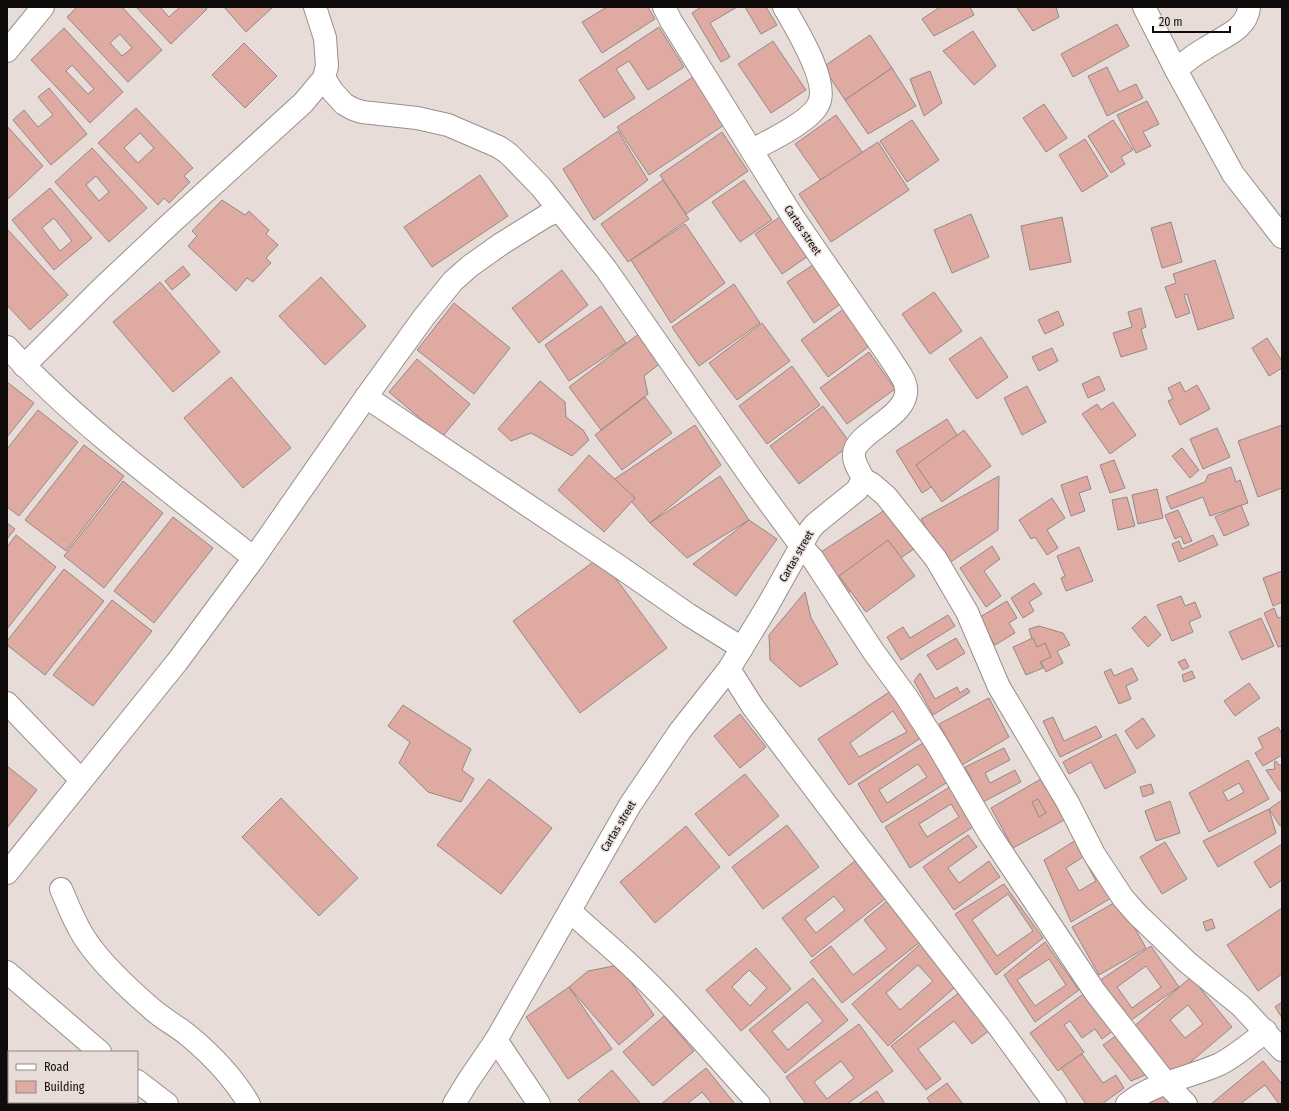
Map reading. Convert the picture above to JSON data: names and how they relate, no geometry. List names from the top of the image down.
{
  "streets": {
    "street": ["Cartas street"]
  },
  "legend": ["Road", "Building"],
  "scale_bar": "20 m"
}
